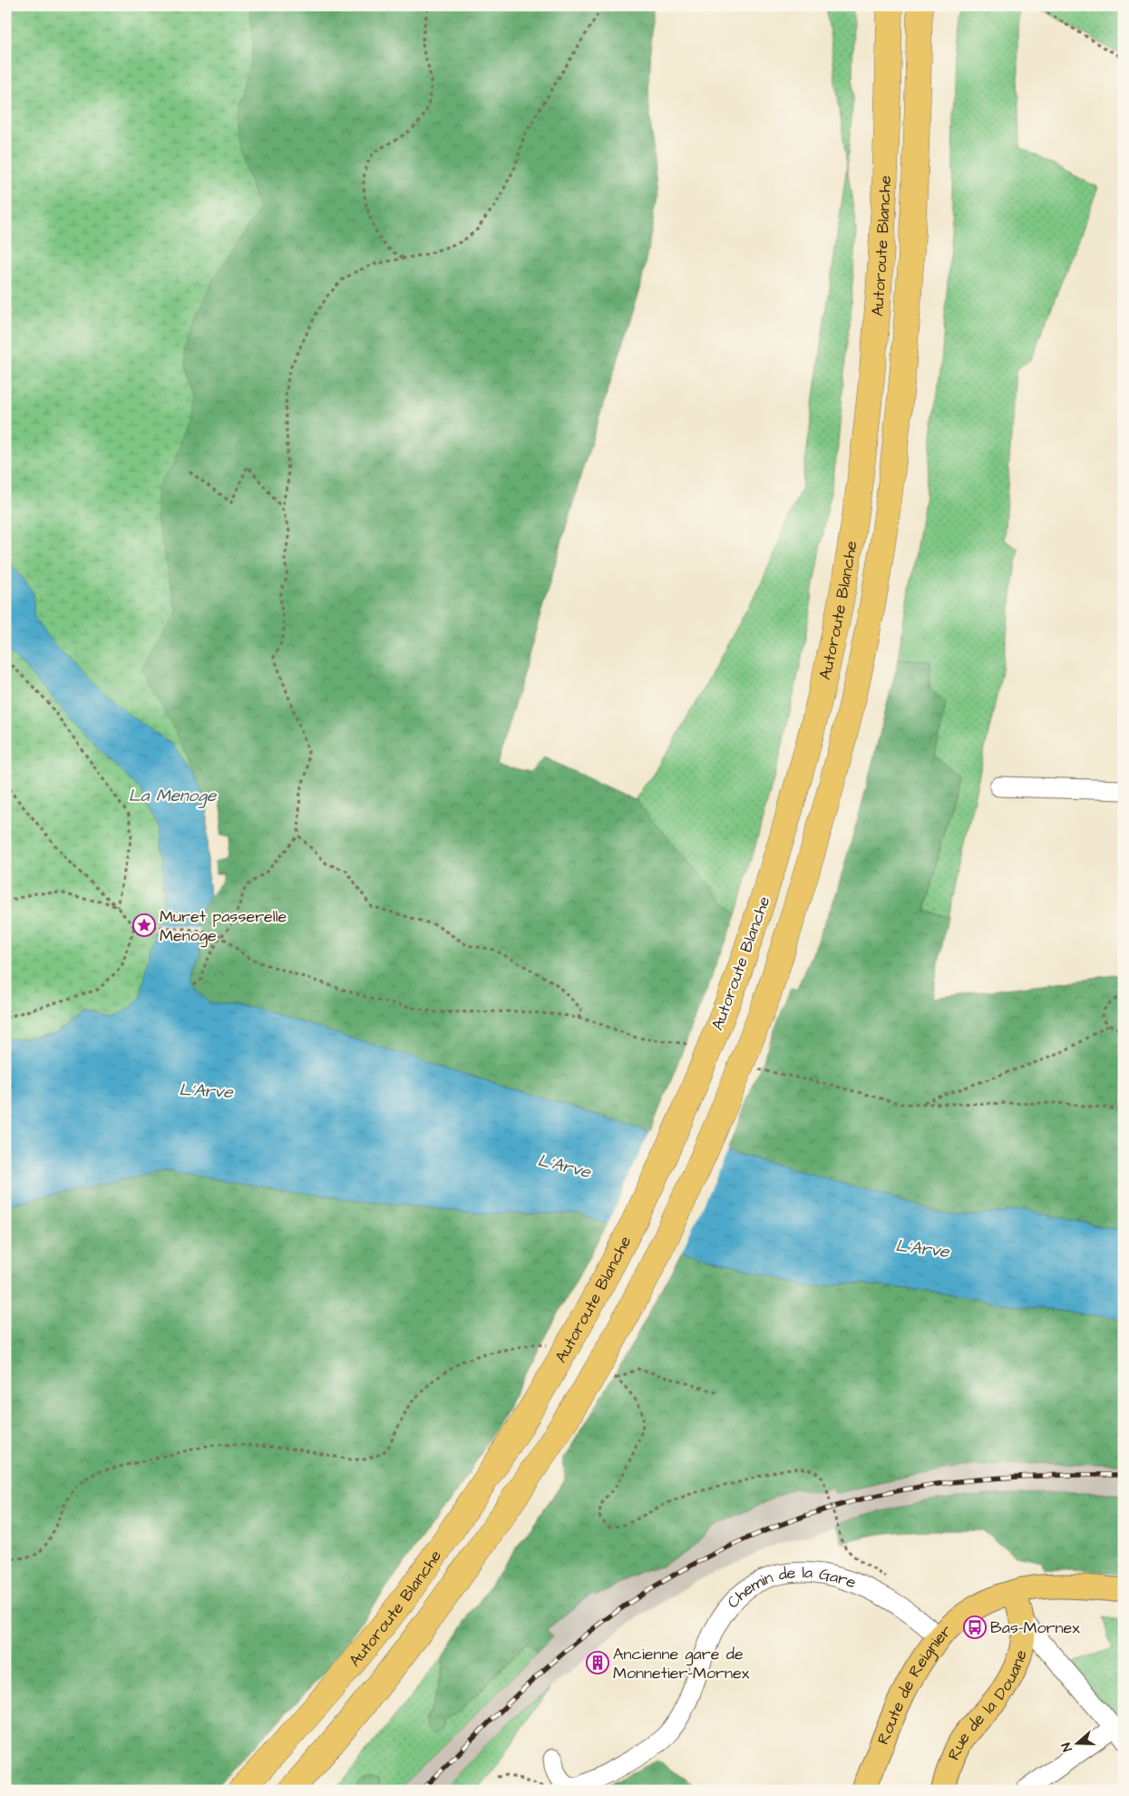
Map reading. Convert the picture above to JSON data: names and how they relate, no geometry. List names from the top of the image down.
{
  "streets": {
    "highway": ["Autoroute Blanche"],
    "main road": ["Route de Reignier", "Rue de la Douane"],
    "street": ["Chemin de la Gare"]
  },
  "crossings": [
    ["Chemin de la Gare", "Route de Reignier"],
    ["Route de Reignier", "Rue de la Douane"]
  ],
  "water": ["La Menoge", "L'Arve"],
  "places": {
    "place": ["Muret passerelle Menoge"],
    "bus stop": ["Bas-Mornex"],
    "building": ["Ancienne gare de Monnetier-Mornex"]
  },
  "north": "left"
}
